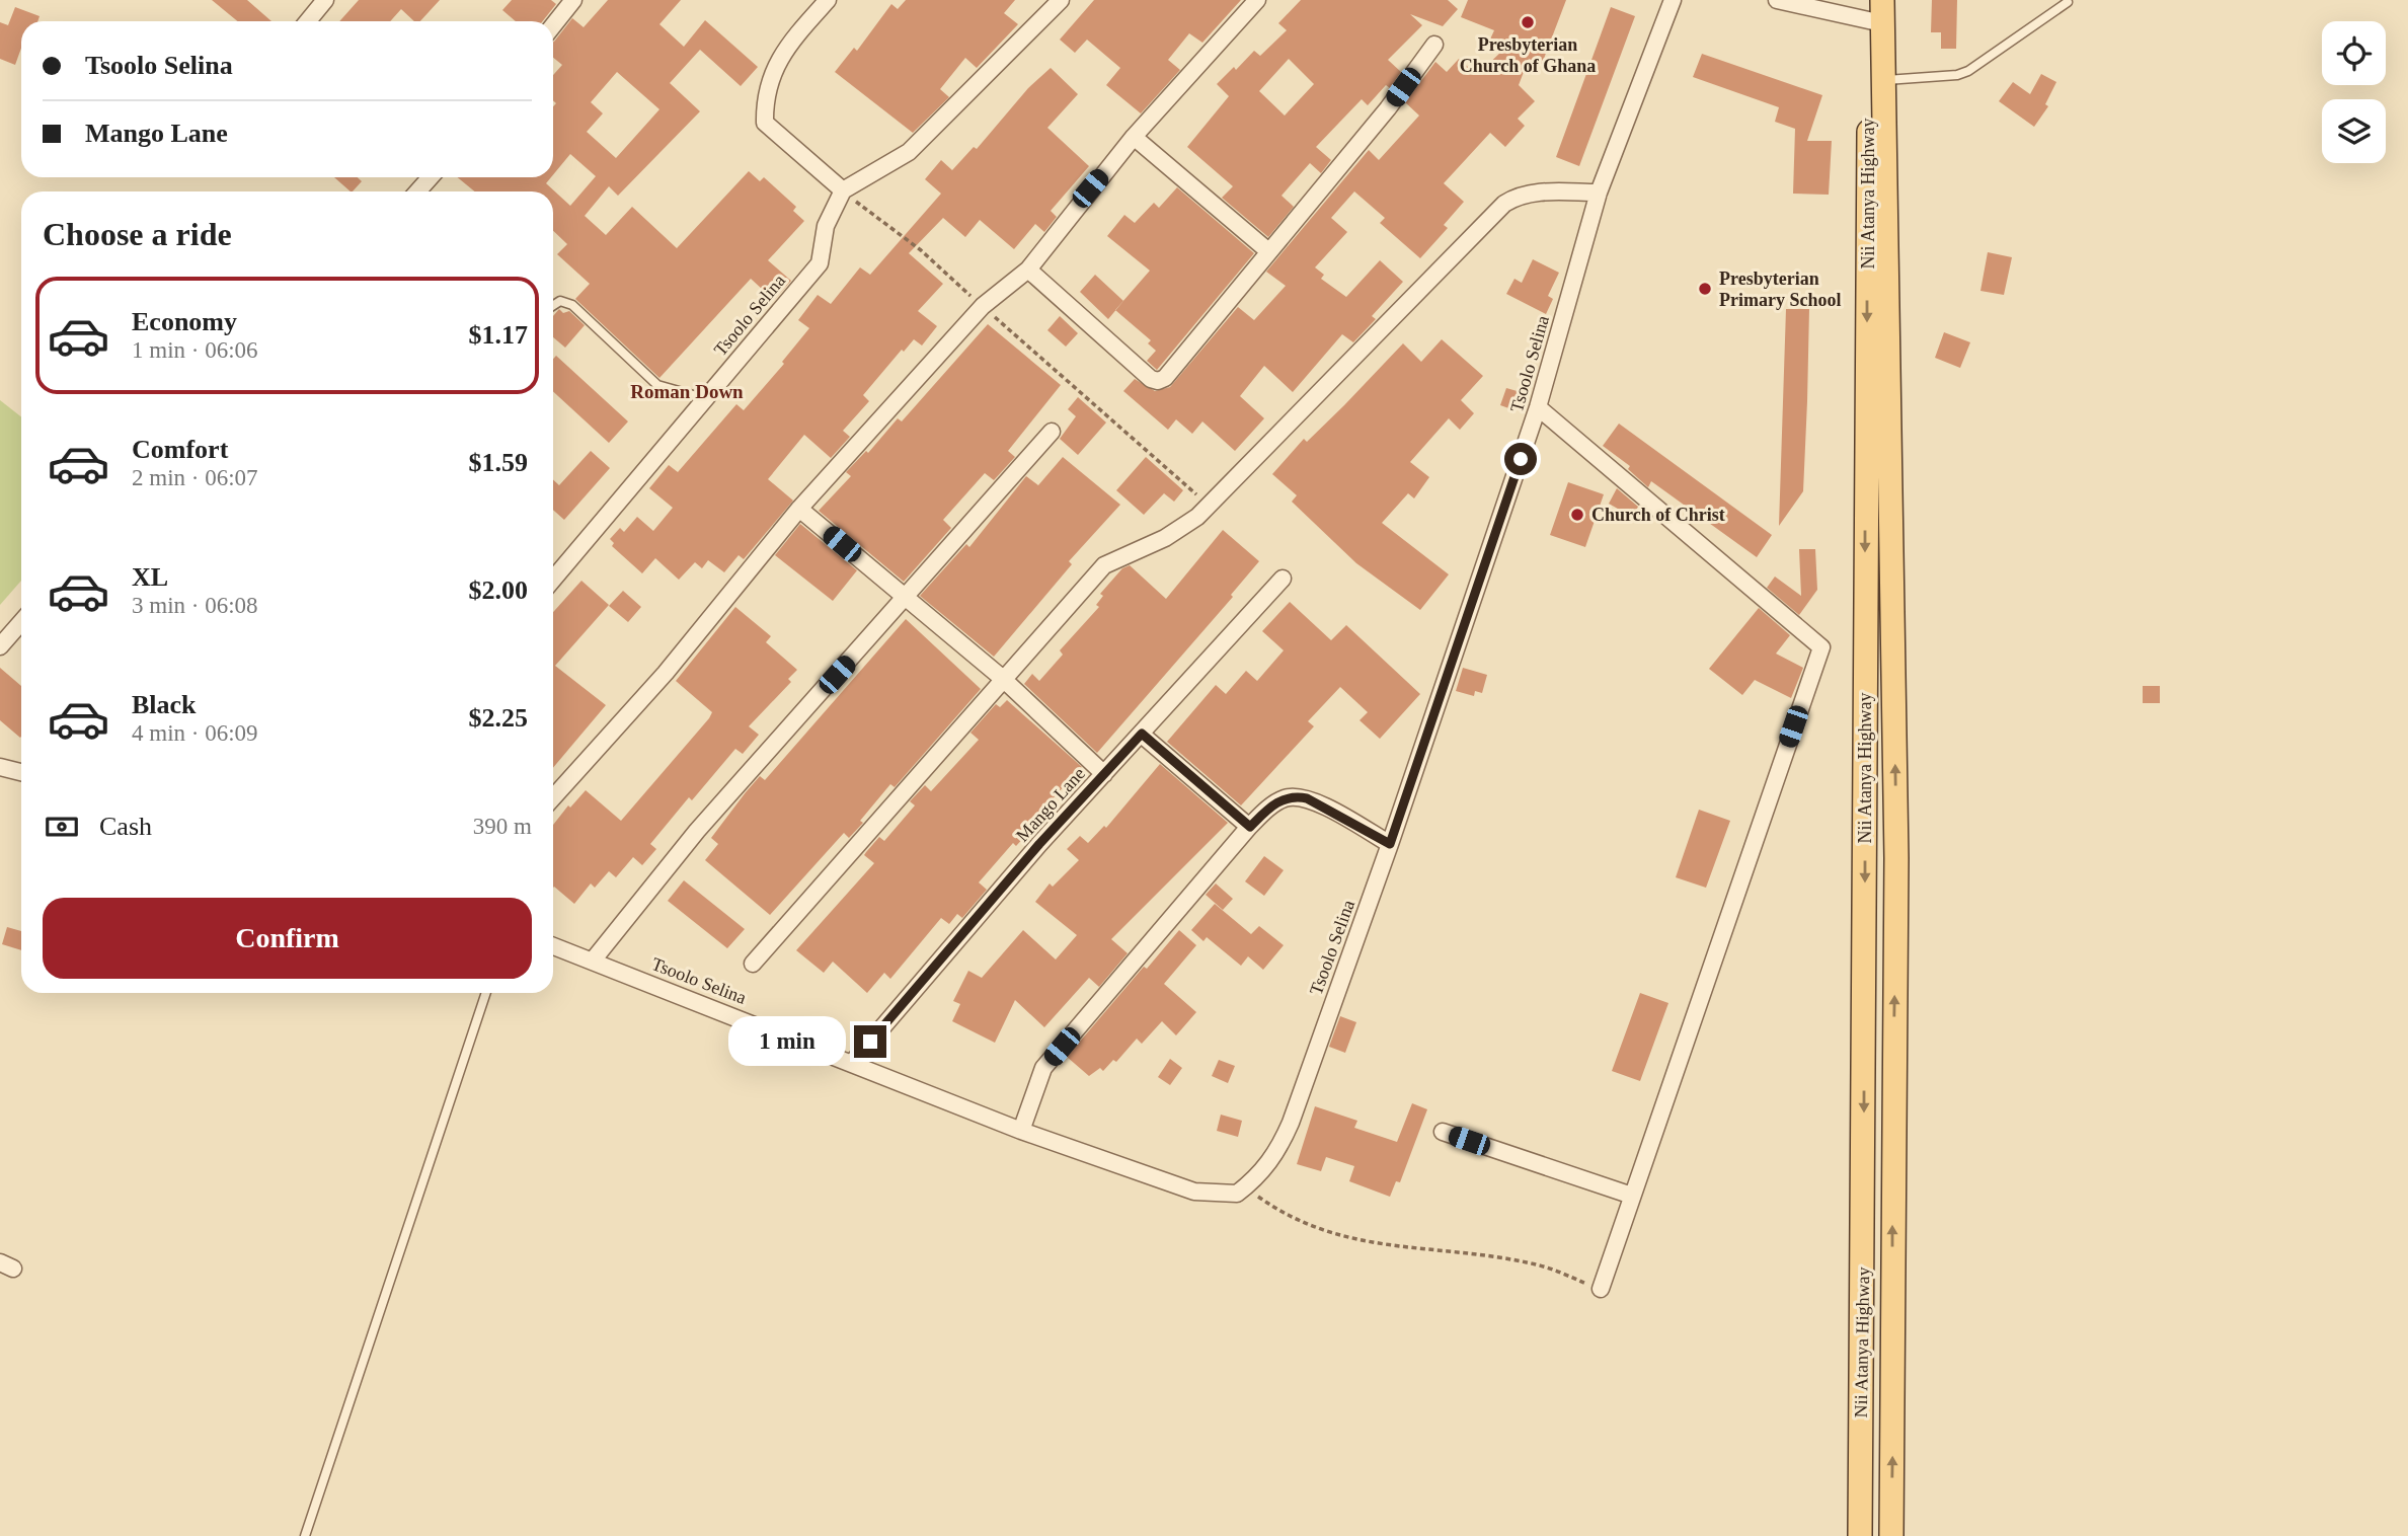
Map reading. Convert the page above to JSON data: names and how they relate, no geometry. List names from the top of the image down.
{
  "streets": {
    "main road": ["Nii Atanya Highway"],
    "street": ["Tsoolo Selina", "Mango Lane"]
  },
  "crossings": [
    ["Tsoolo Selina", "Mango Lane"]
  ],
  "districts": ["Roman Down"],
  "places": ["Presbyterian Church of Ghana", "Presbyterian Primary School", "Church of Christ"],
  "page": {
    "banner": ["Tsoolo Selina", "Mango Lane"],
    "heading": "Choose a ride",
    "list": [
      {
        "name": "Economy",
        "note": "1 min · 06:06",
        "value": "$1.17"
      },
      {
        "name": "Comfort",
        "note": "2 min · 06:07",
        "value": "$1.59"
      },
      {
        "name": "XL",
        "note": "3 min · 06:08",
        "value": "$2.00"
      },
      {
        "name": "Black",
        "note": "4 min · 06:09",
        "value": "$2.25"
      }
    ],
    "pay": ["Cash", "390 m"],
    "buttons": "Confirm",
    "bubble": "1 min"
  }
}
